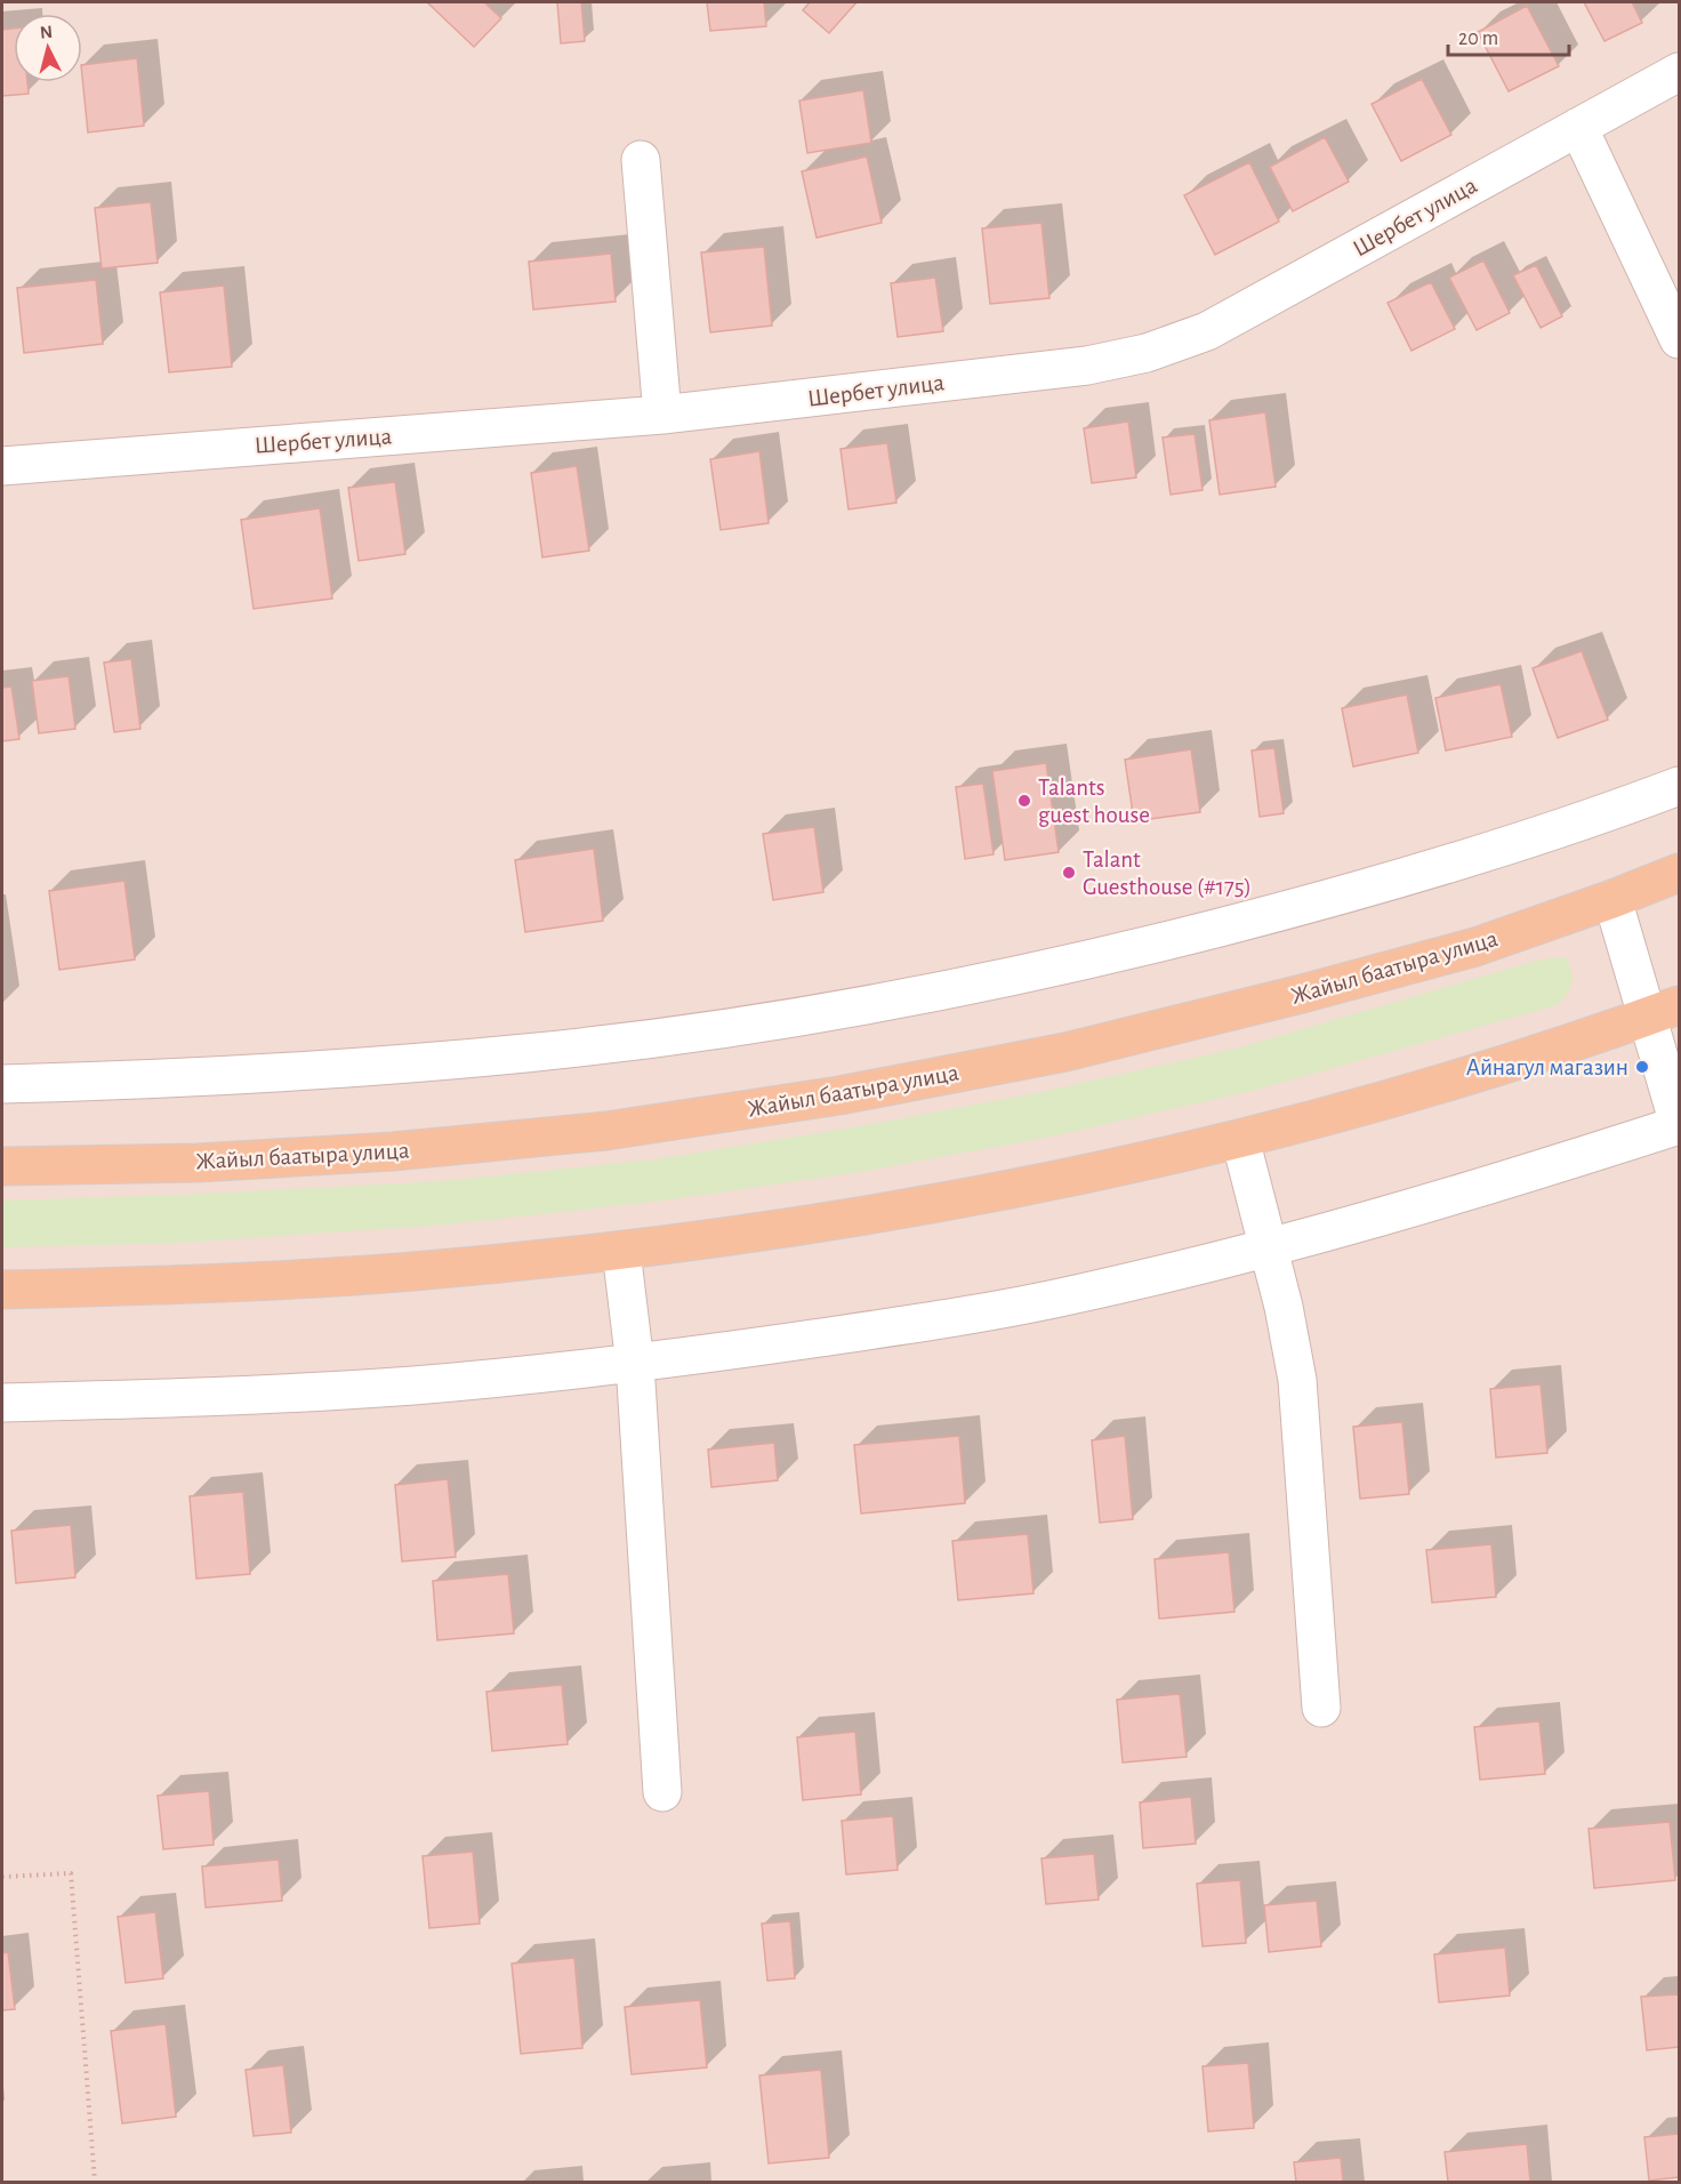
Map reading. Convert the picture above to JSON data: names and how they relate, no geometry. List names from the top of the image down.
{
  "streets": {
    "main road": ["Жайыл баатыра улица"],
    "street": ["Шербет улица"]
  },
  "places": ["Talants guest house", "Talant Guesthouse (#175)", "Айнагул магазин"],
  "scale_bar": "20 m",
  "north": "top"
}
